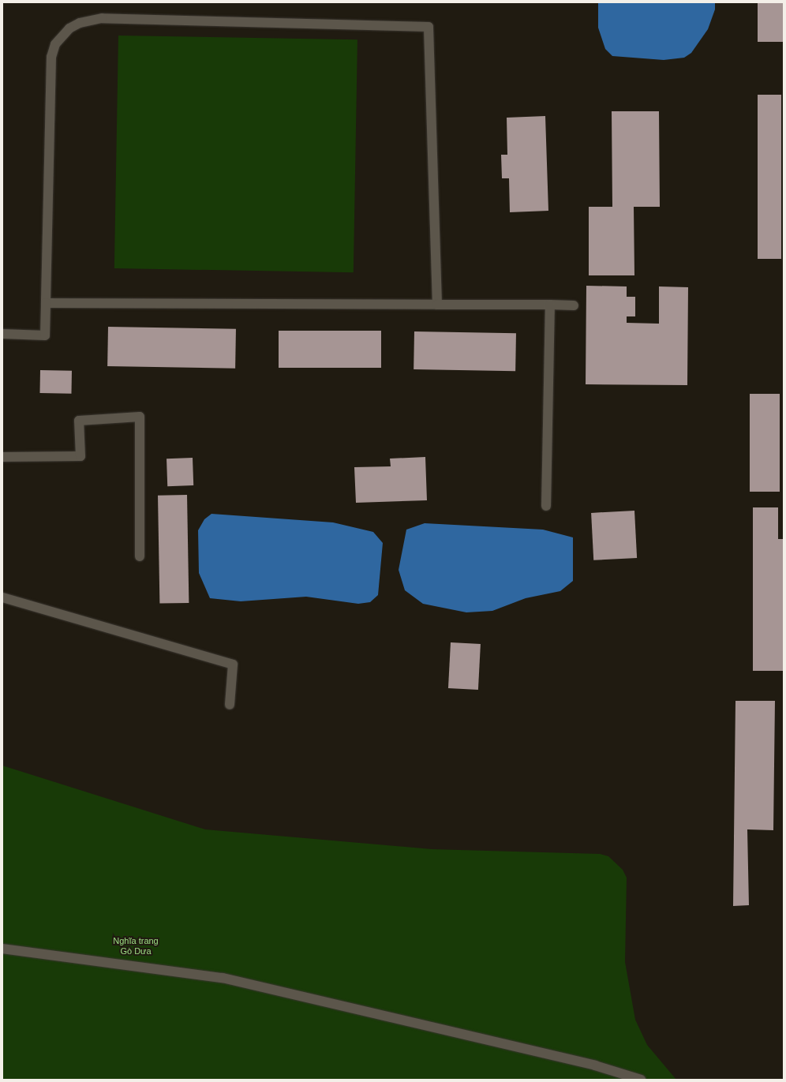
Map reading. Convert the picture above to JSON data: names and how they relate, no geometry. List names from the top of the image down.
{
  "parks": ["Nghĩa trang Gò Dưa"]
}
